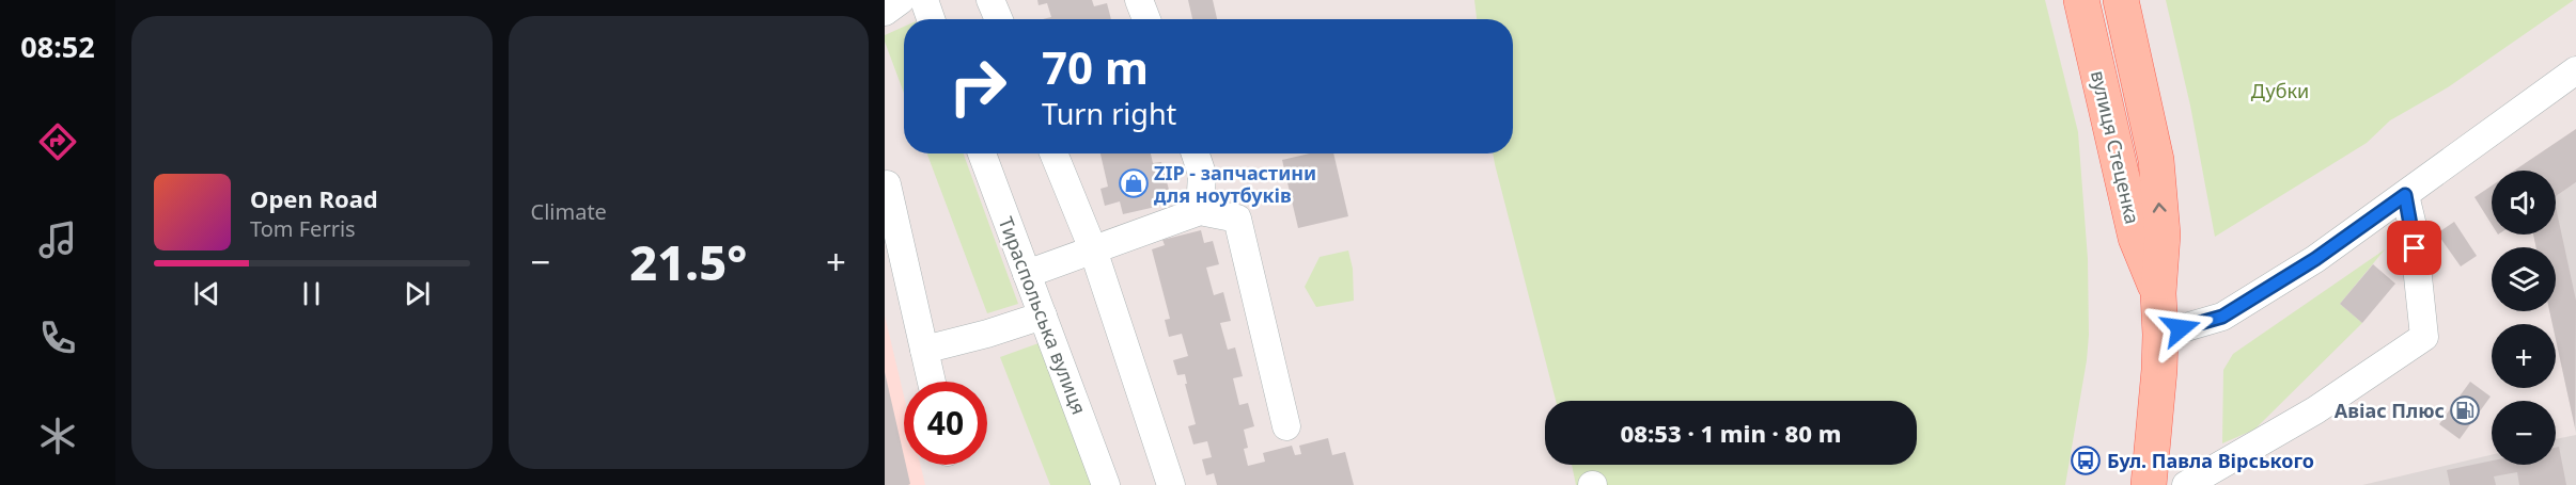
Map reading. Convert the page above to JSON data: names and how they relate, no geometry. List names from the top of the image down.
{
  "streets": {
    "main road": ["вулиця Стеценка"],
    "street": ["Тираспольська вулиця"]
  },
  "parks": ["Дубки"],
  "places": {
    "shop": ["ZIP - запчастини для ноутбуків"],
    "fuel station": ["Авіас Плюс"],
    "bus stop": ["Бул. Павла Вірського"]
  },
  "page": {
    "tabs": "08:52",
    "tile": "Climate",
    "turn": ["70 m", "Turn right"],
    "map_buttons": ["+", "−"],
    "song": ["Open Road", "Tom Ferris"],
    "heat": ["−", "21.5°", "+"],
    "limit": "40",
    "trip": "08:53 · 1 min · 80 m"
  }
}
